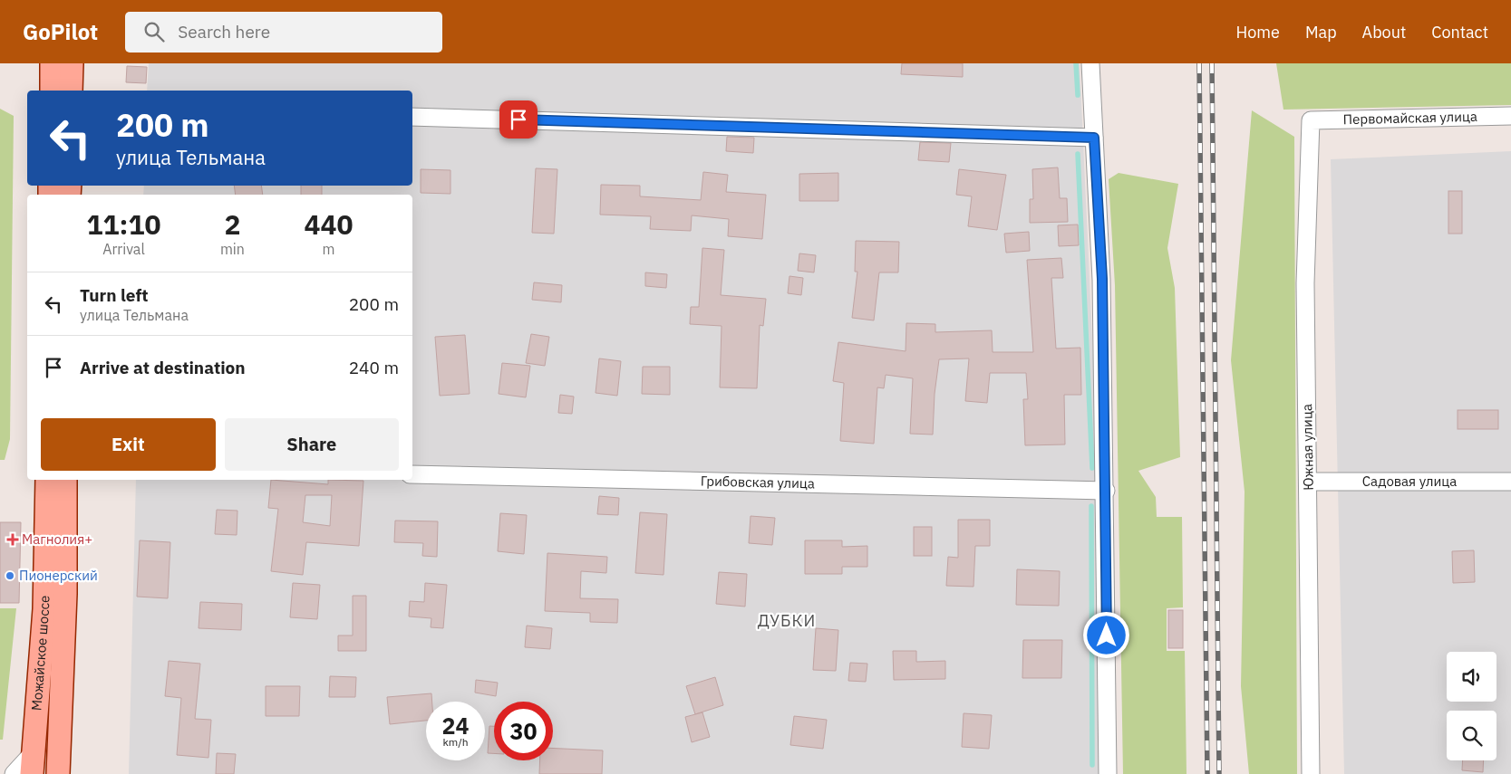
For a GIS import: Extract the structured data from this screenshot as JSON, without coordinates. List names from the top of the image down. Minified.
{"streets":{"main road":["Можайское шоссе"],"street":["Первомайская улица","Южная улица","Садовая улица","Грибовская улица"]},"crossings":[["Первомайская улица","Южная улица"],["Южная улица","Садовая улица"]],"districts":["ДУБКИ"],"places":{"health":["Магнолия+"],"other":["Пионерский"]},"page":{"header":"GoPilot","search":"Search here","nav":["Home","Map","About","Contact"],"turn":["200 m","улица Тельмана"],"eta":["11:10","Arrival","2","min","440","m"],"list":[{"name":"Turn left","note":"улица Тельмана","value":"200 m"},{"name":"Arrive at destination","value":"240 m"}],"buttons":["Exit","Share"],"speed":"24 km/h","limit":"30"}}
